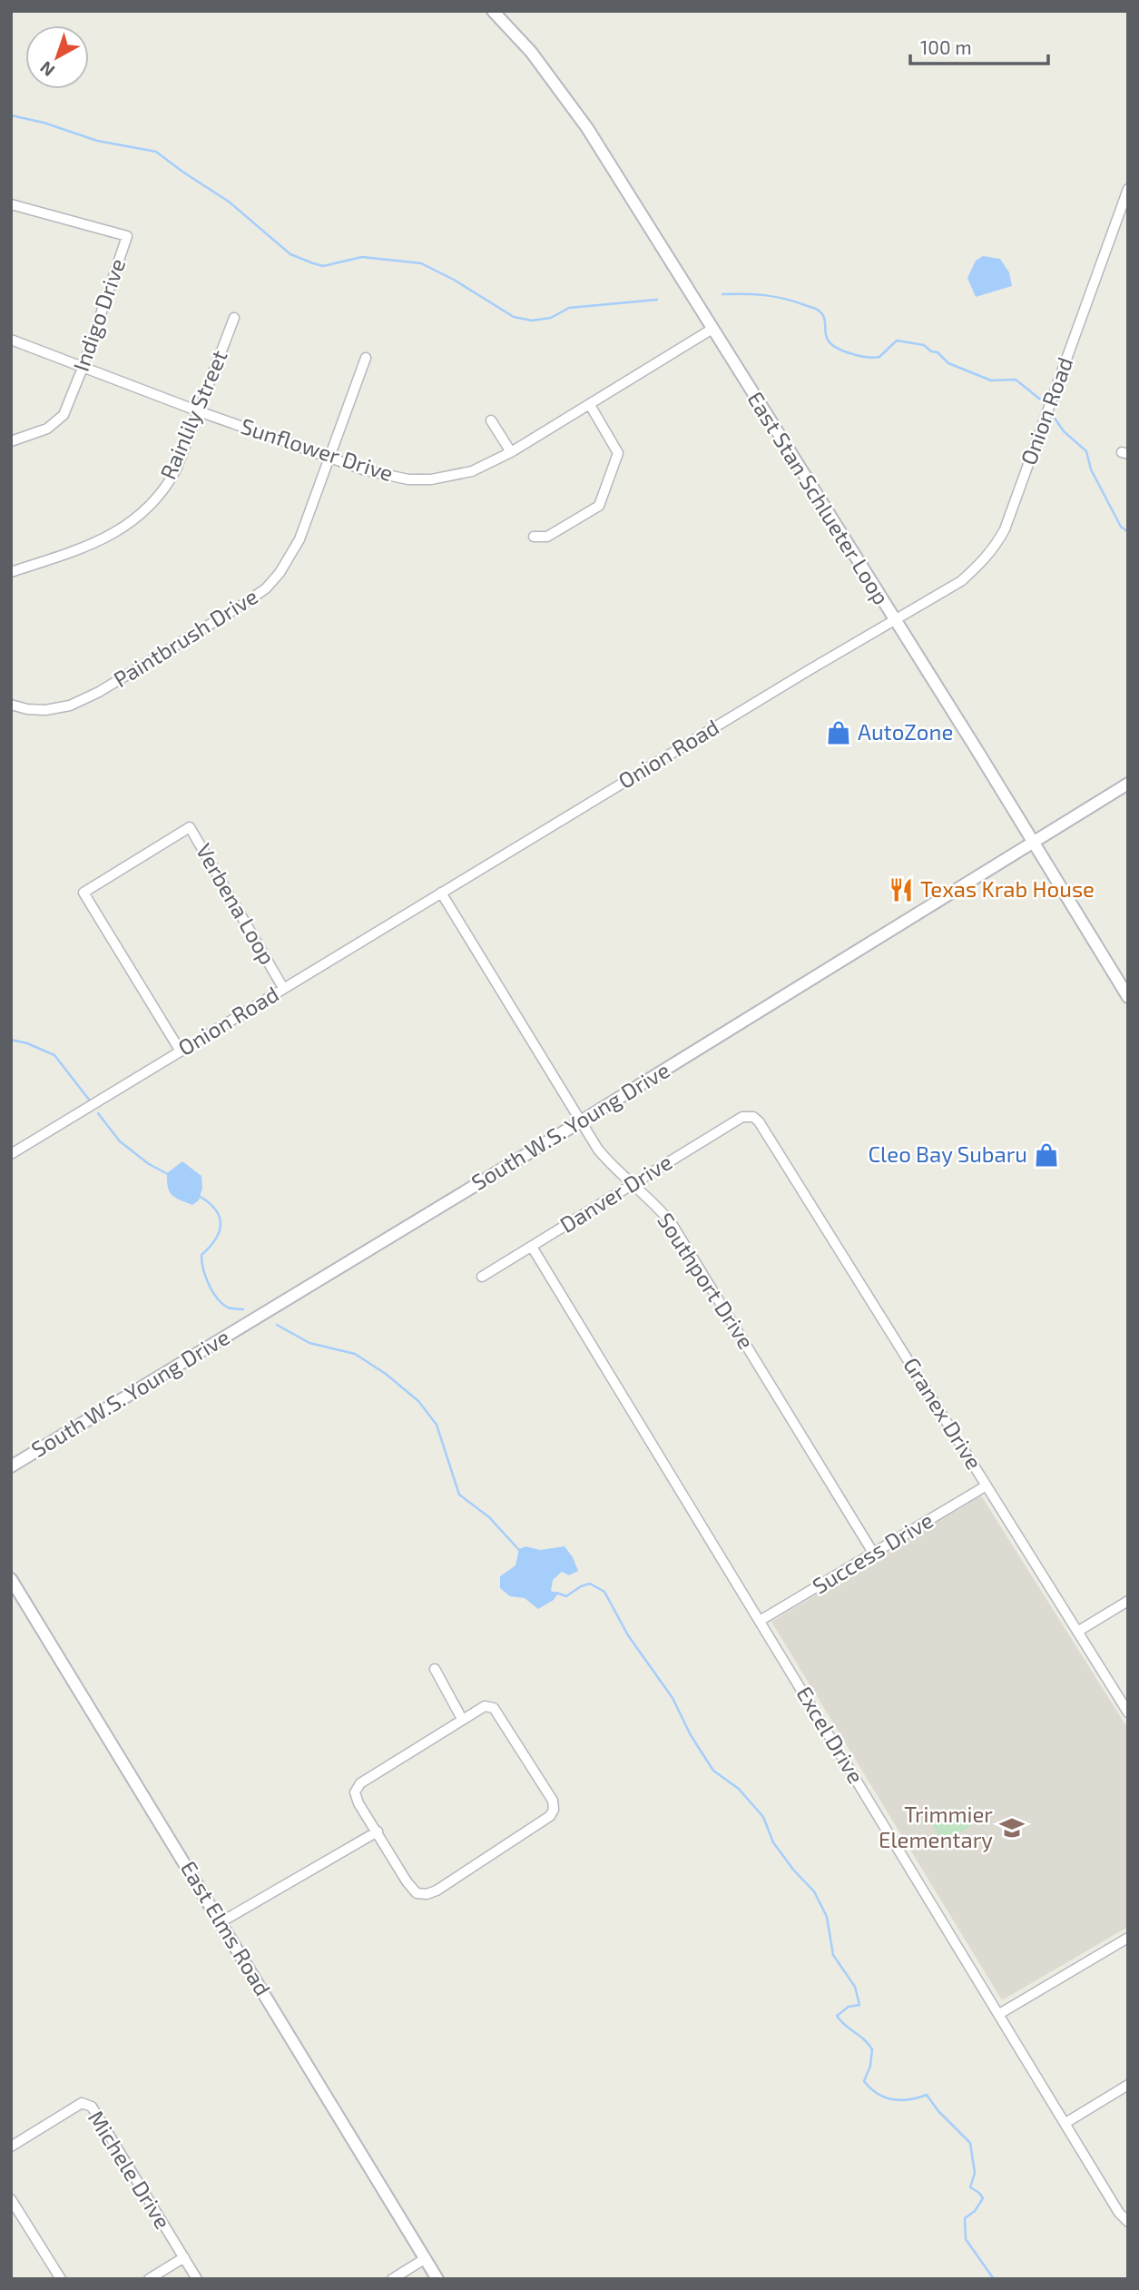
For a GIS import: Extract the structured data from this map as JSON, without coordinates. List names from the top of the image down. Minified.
{"streets":{"main road":["East Stan Schlueter Loop","South W.S. Young Drive","East Elms Road"],"street":["Indigo Drive","Onion Road","Rainlily Street","Sunflower Drive","Paintbrush Drive","Verbena Loop","Danver Drive","Southport Drive","Granex Drive","Success Drive","Excel Drive","Michele Drive"]},"crossings":[["Indigo Drive","Sunflower Drive"],["Onion Road","East Stan Schlueter Loop"],["Onion Road","Verbena Loop"],["Onion Road","Southport Drive"],["Rainlily Street","Sunflower Drive"],["Sunflower Drive","East Stan Schlueter Loop"],["Sunflower Drive","Paintbrush Drive"],["East Stan Schlueter Loop","South W.S. Young Drive"],["South W.S. Young Drive","Southport Drive"],["Danver Drive","Southport Drive"],["Danver Drive","Granex Drive"],["Danver Drive","Excel Drive"],["Southport Drive","Success Drive"],["Granex Drive","Success Drive"],["Success Drive","Excel Drive"]],"places":{"shop":["AutoZone","Cleo Bay Subaru"],"restaurant":["Texas Krab House"],"school or university":["Trimmier Elementary"]},"scale_bar":"100 m","north":"bottom left"}
